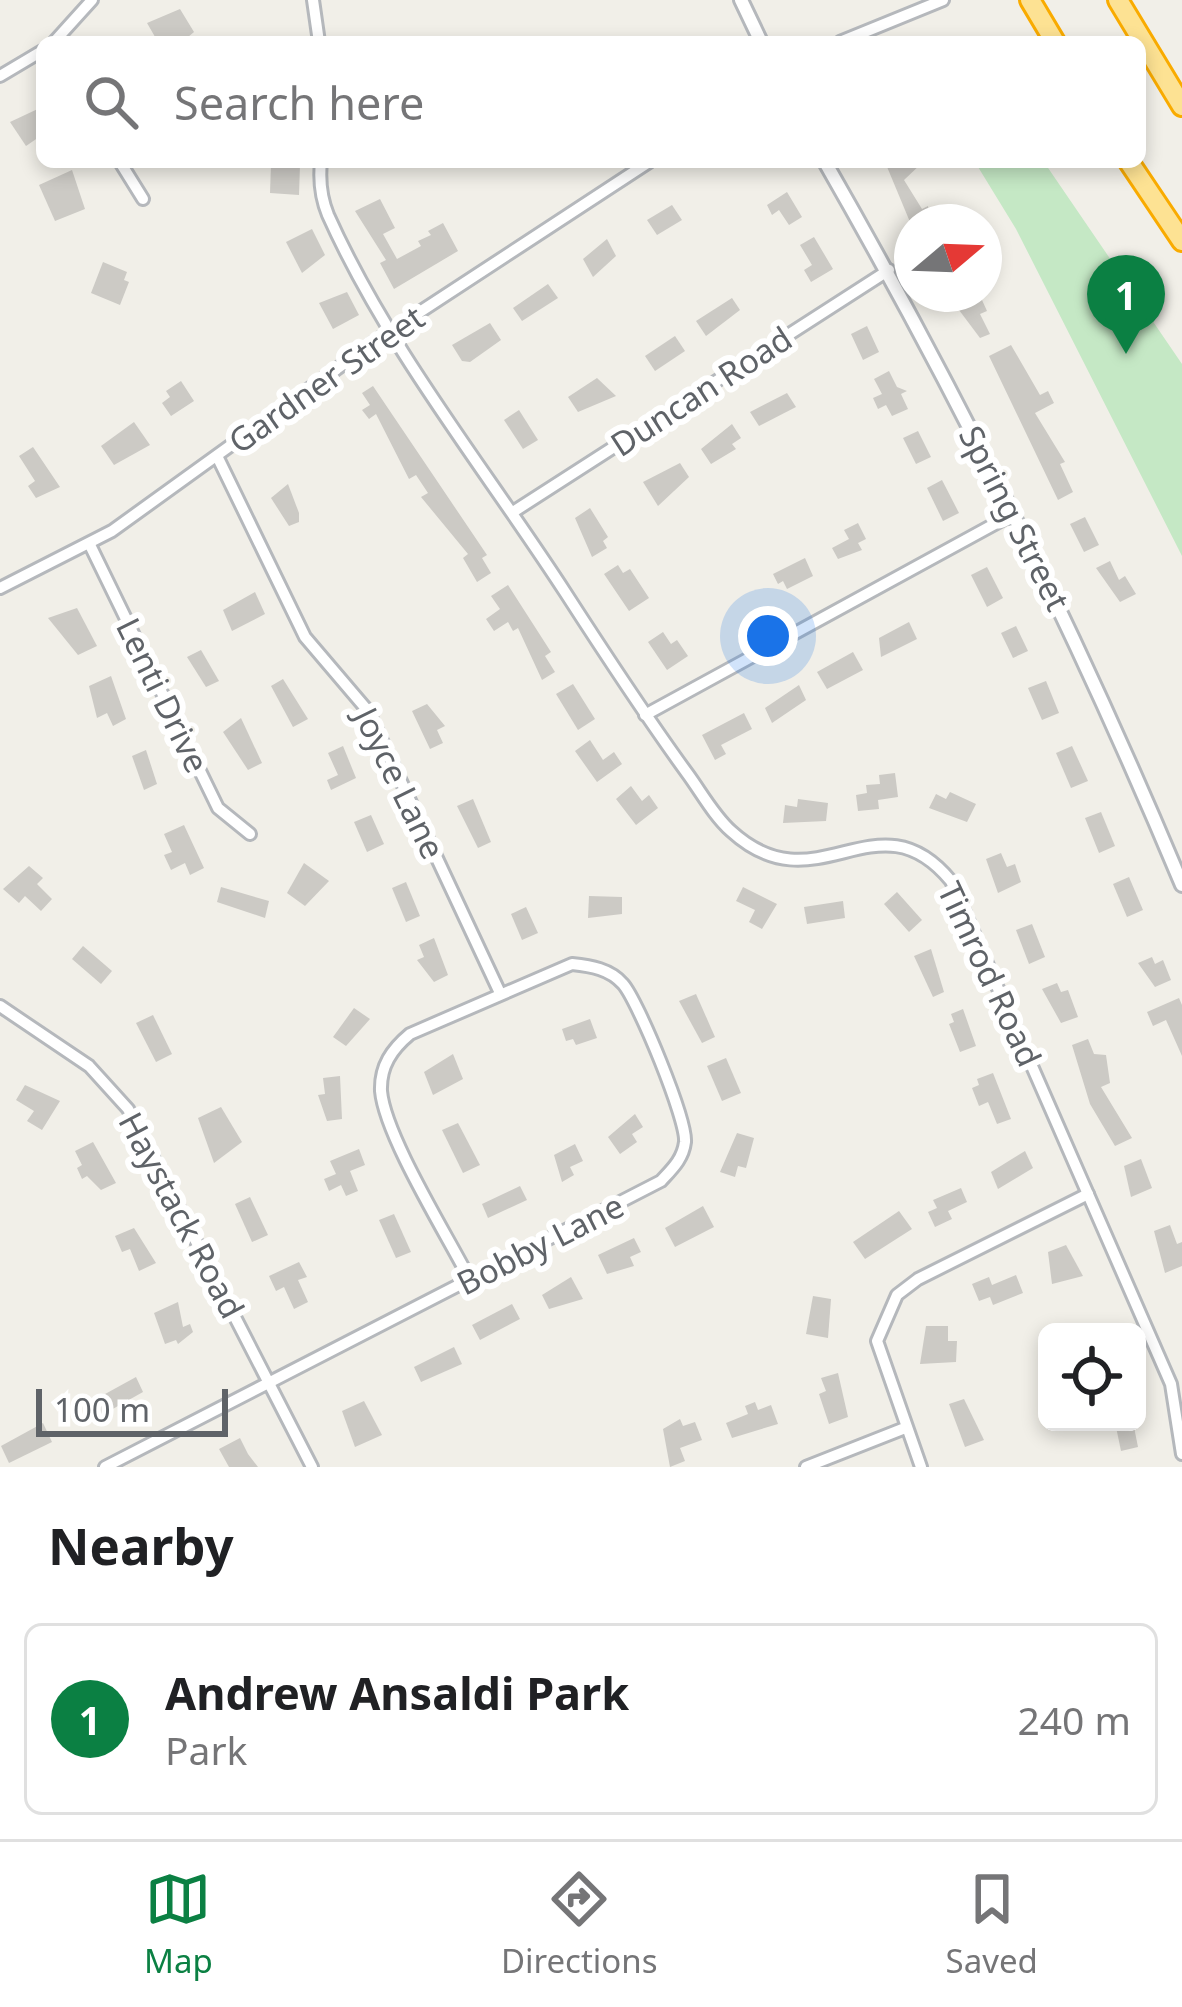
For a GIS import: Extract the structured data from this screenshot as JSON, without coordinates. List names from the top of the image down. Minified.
{"streets":{"street":["Gardner Street","Duncan Road","Spring Street","Lenti Drive","Joyce Lane","Timrod Road","Haystack Road","Bobby Lane"]},"crossings":[["Gardner Street","Lenti Drive"],["Gardner Street","Joyce Lane"],["Gardner Street","Timrod Road"],["Duncan Road","Spring Street"],["Duncan Road","Timrod Road"],["Joyce Lane","Bobby Lane"],["Haystack Road","Bobby Lane"]],"scale_bar":"100 m","north":"right","page":{"search":"Search here","pins":"1","scale":"100 m","heading":"Nearby","list":[{"mark":"1","name":"Andrew Ansaldi Park","note":"Park","value":"240 m"}],"nav":["Map","Directions","Saved"]}}
